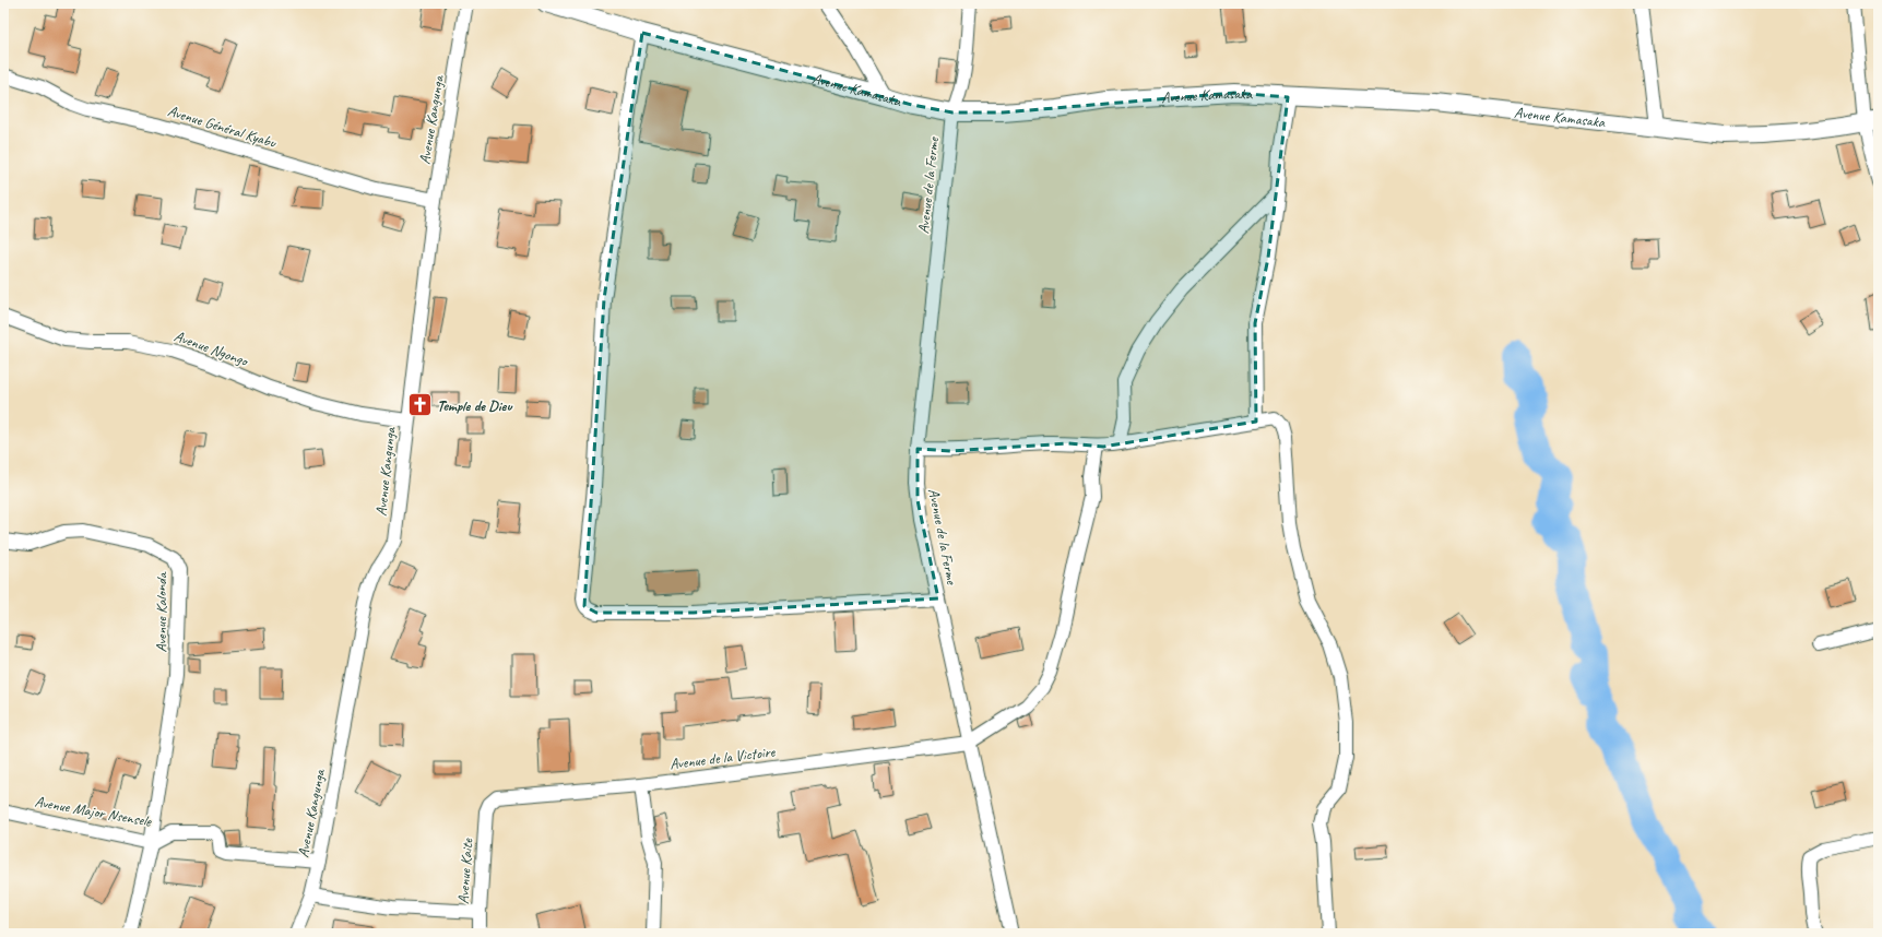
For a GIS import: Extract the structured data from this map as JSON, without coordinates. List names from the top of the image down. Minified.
{"streets":{"street":["Avenue Kamasaka","Avenue Kangunga","Avenue Général Kyabu","Avenue de la Ferme","Avenue Ngongo","Avenue Kalonda","Avenue de la Victoire","Avenue Major Nsensele","Avenue Kaite"]},"crossings":[["Avenue Kamasaka","Avenue de la Ferme"],["Avenue Kangunga","Avenue Général Kyabu"],["Avenue Kangunga","Avenue Ngongo"],["Avenue Kangunga","Avenue Major Nsensele"],["Avenue de la Ferme","Avenue de la Victoire"],["Avenue Kalonda","Avenue Major Nsensele"],["Avenue de la Victoire","Avenue Kaite"]],"places":{"church":["Temple de Dieu"]}}
